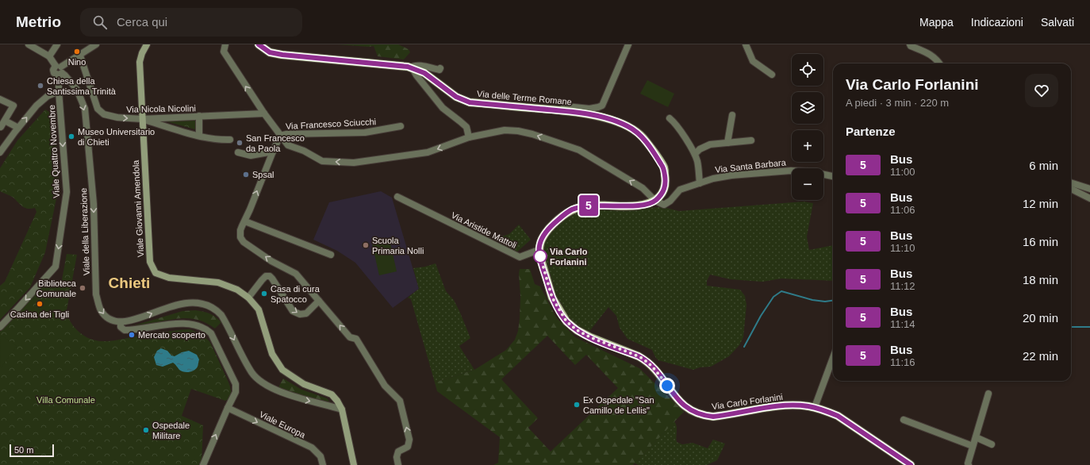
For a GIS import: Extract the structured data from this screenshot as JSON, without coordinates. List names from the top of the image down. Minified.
{"streets":{"main road":["Via delle Terme Romane","Viale Giovanni Amendola","Via Carlo Forlanini"],"street":["Via Nicola Nicolini","Via Francesco Sciucchi","Viale Quattro Novembre","Via Santa Barbara","Via Aristide Mattoli","Viale della Liberazione","Viale Europa"]},"crossings":[["Via delle Terme Romane","Via Santa Barbara"],["Via Nicola Nicolini","Viale Giovanni Amendola"],["Viale Quattro Novembre","Viale della Liberazione"],["Via Aristide Mattoli","Via Carlo Forlanini"],["Viale della Liberazione","Viale Europa"]],"one_way":["Via Nicola Nicolini","Viale Quattro Novembre","Viale della Liberazione","Viale Europa"],"districts":["Chieti"],"parks":["Villa Comunale"],"places":["Nino","Chiesa della Santissima Trinità","Museo Universitario di Chieti","San Francesco da Paola","Spsal","Scuola Primaria Nolli","Via Carlo Forlanini","Biblioteca Comunale","Casa di cura Spatocco","Casina dei Tigli","Mercato scoperto","Ex Ospedale \"San Camillo de Lellis\"","Ospedale Militare"],"lines":["bus line 5"],"scale_bar":"50 m","page":{"header":"Metrio","search":"Cerca qui","nav":["Mappa","Indicazioni","Salvati"],"on_map":"5","map_buttons":["+","−"],"heading":[["Via Carlo Forlanini","A piedi · 3 min · 220 m"],"Partenze"],"list":[{"mark":"5","name":"Bus","note":"11:00","value":"6 min"},{"mark":"5","name":"Bus","note":"11:06","value":"12 min"},{"mark":"5","name":"Bus","note":"11:10","value":"16 min"},{"mark":"5","name":"Bus","note":"11:12","value":"18 min"},{"mark":"5","name":"Bus","note":"11:14","value":"20 min"},{"mark":"5","name":"Bus","note":"11:16","value":"22 min"}],"scale":"50 m"}}
